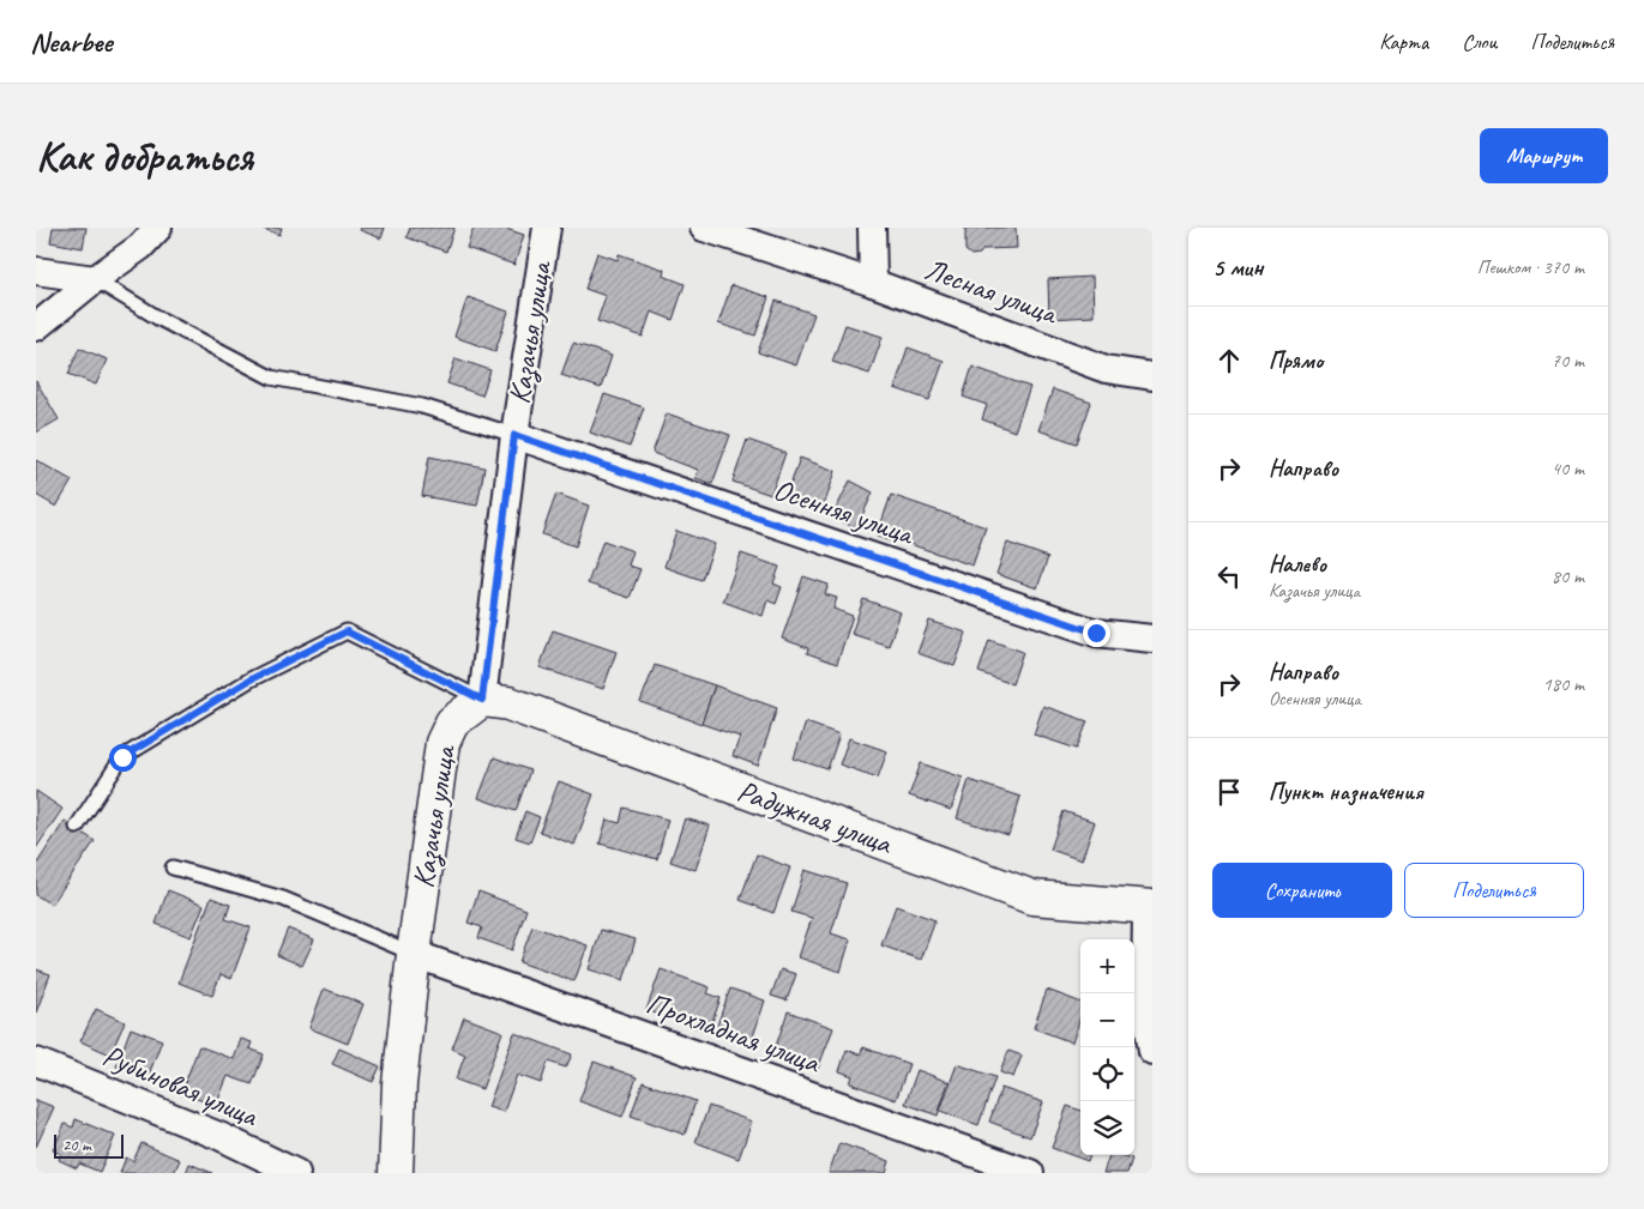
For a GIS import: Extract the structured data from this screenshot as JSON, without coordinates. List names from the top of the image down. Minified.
{"streets":{"main road":["Казачья улица","Радужная улица"],"street":["Лесная улица","Осенняя улица","Прохладная улица","Рубиновая улица"]},"crossings":[["Казачья улица","Осенняя улица"],["Казачья улица","Радужная улица"],["Казачья улица","Прохладная улица"]],"scale_bar":"20 m","page":{"header":"Nearbee","nav":["Карта","Слои","Поделиться"],"buttons":["Маршрут",["Сохранить","Поделиться"]],"title":"Как добраться","heading":["5 мин","Пешком · 370 m"],"list":[["Прямо","70 m"],["Направо","40 m"],["Налево","Казачья улица","80 m"],["Направо","Осенняя улица","180 m"],"Пункт назначения"],"map_buttons":["+","−"],"scale":"20 m"}}
